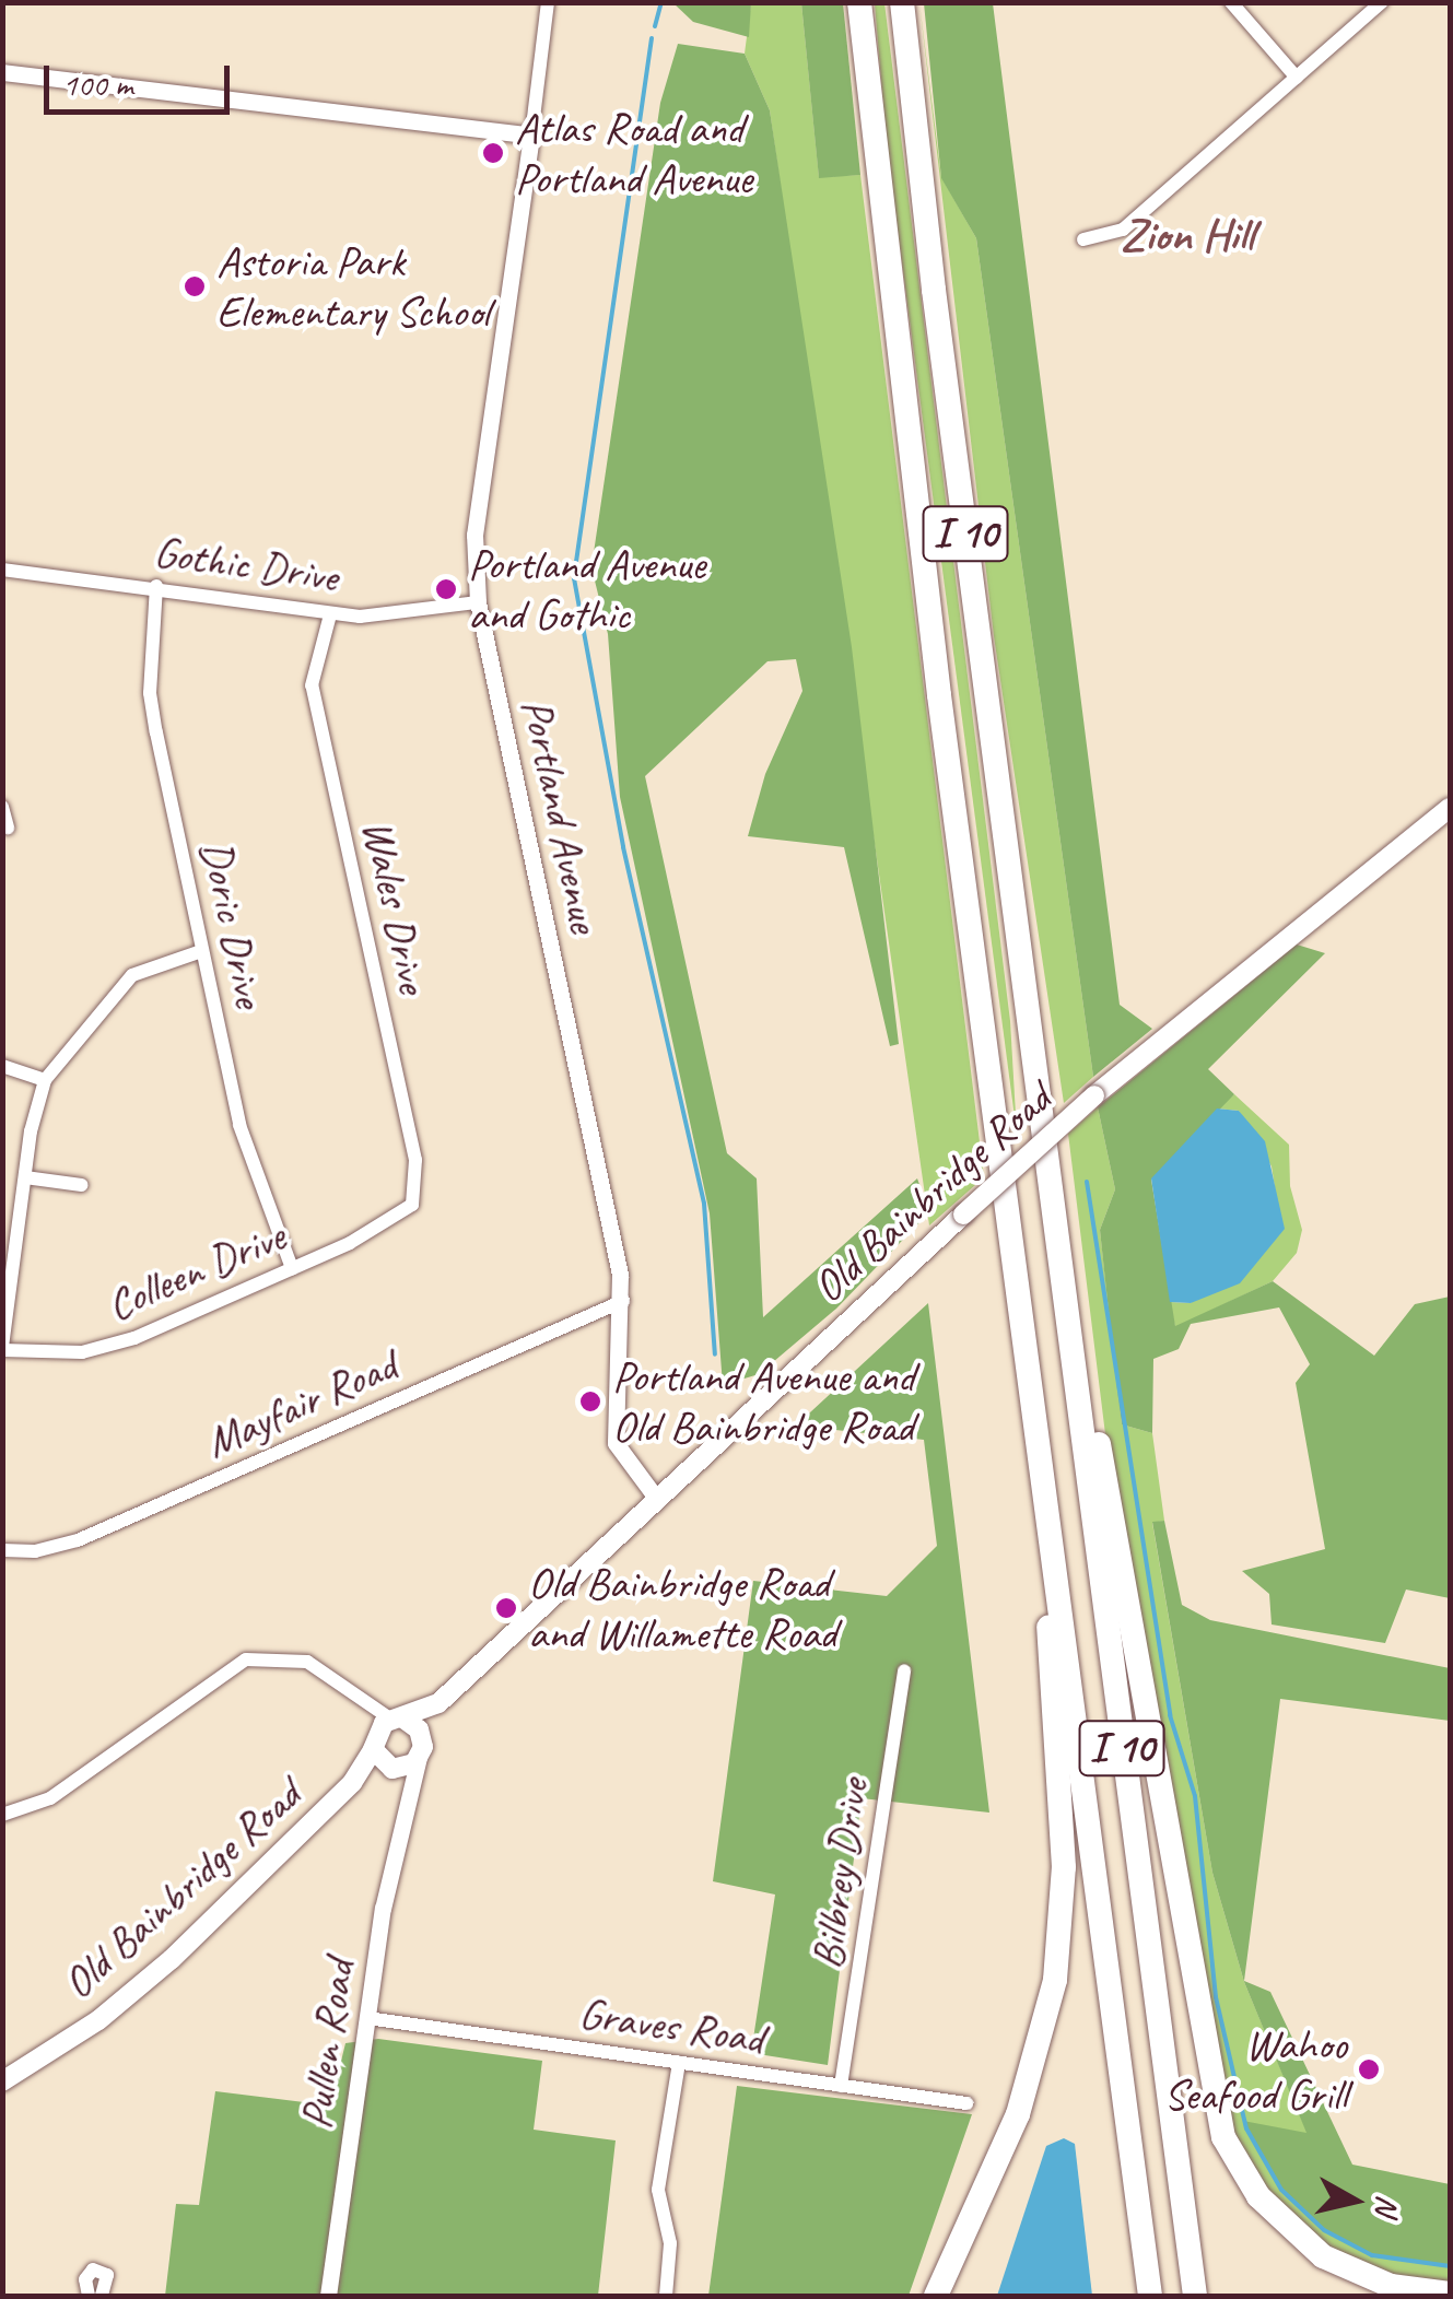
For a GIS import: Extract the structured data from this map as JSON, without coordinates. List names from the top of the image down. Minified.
{"streets":{"highway":["I 10"],"main road":["Old Bainbridge Road"],"street":["Gothic Drive","Portland Avenue","Wales Drive","Doric Drive","Colleen Drive","Mayfair Road","Bilbrey Drive","Graves Road","Pullen Road"]},"crossings":[["Gothic Drive","Portland Avenue"],["Gothic Drive","Wales Drive"],["Gothic Drive","Doric Drive"],["Portland Avenue","Old Bainbridge Road"],["Portland Avenue","Mayfair Road"],["Wales Drive","Colleen Drive"],["Doric Drive","Colleen Drive"],["Old Bainbridge Road","Pullen Road"],["Bilbrey Drive","Graves Road"],["Graves Road","Pullen Road"]],"districts":["Zion Hill"],"places":["Atlas Road and Portland Avenue","Astoria Park Elementary School","Portland Avenue and Gothic","Portland Avenue and Old Bainbridge Road","Old Bainbridge Road and Willamette Road","Wahoo Seafood Grill"],"scale_bar":"100 m","north":"right"}
